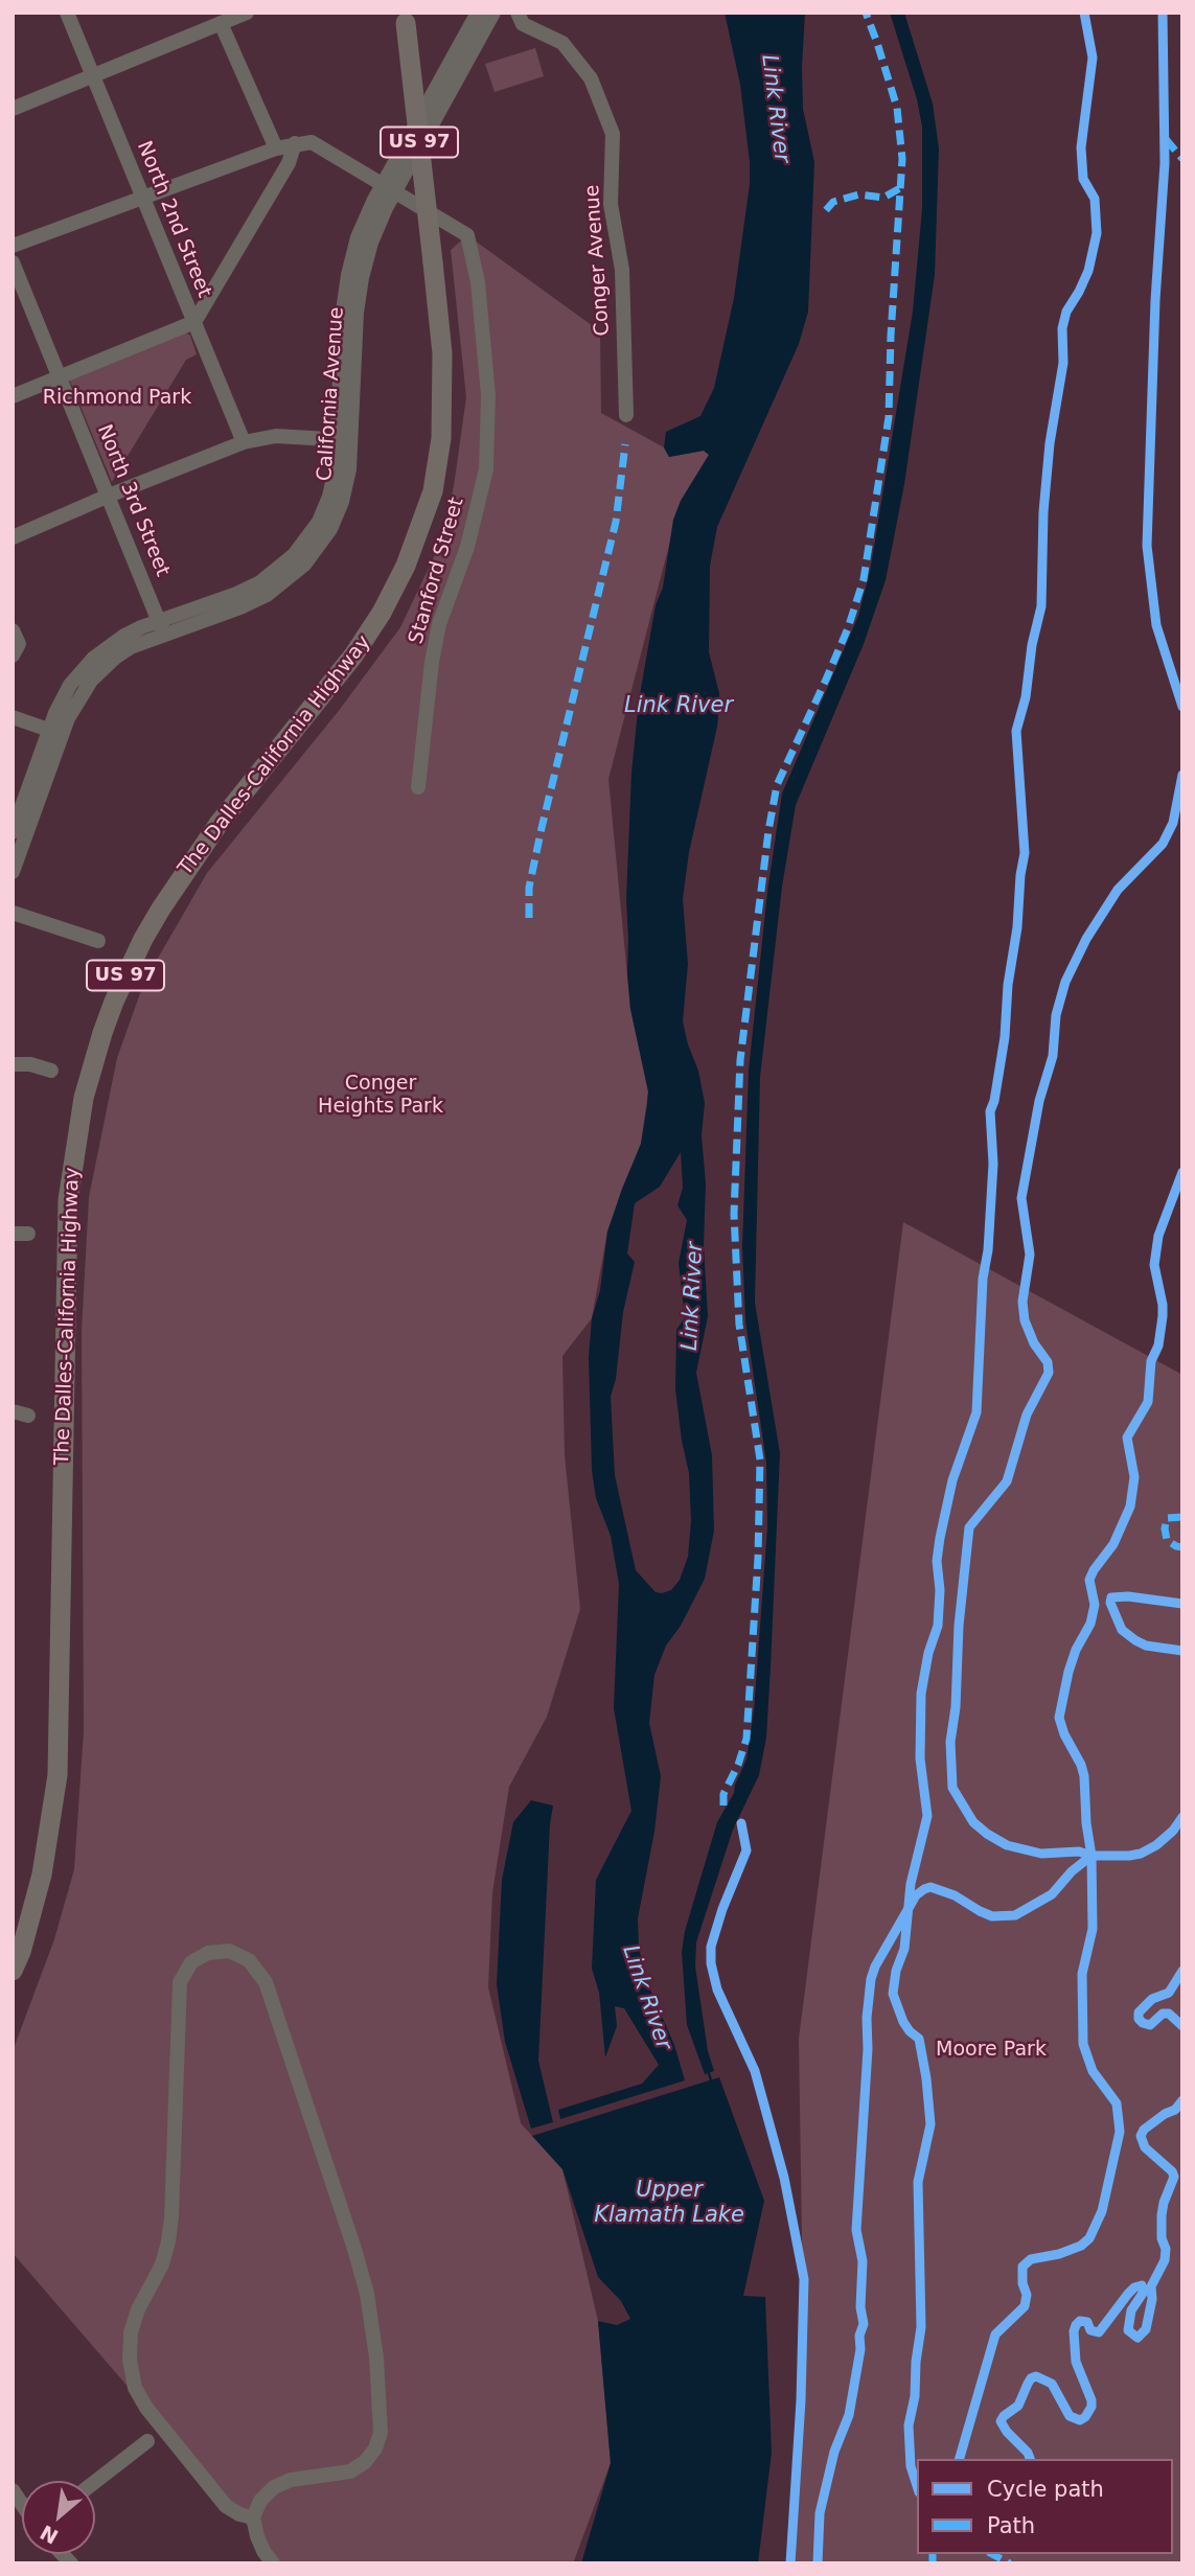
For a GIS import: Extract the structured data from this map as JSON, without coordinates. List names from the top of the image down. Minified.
{"streets":{"highway":["US 97","The Dalles-California Highway"],"street":["North 2nd Street","Conger Avenue","California Avenue","North 3rd Street","Stanford Street"]},"crossings":[["California Avenue","North 3rd Street"],["California Avenue","Stanford Street"]],"water":["Link River","Upper Klamath Lake"],"parks":["Richmond Park","Conger Heights Park","Moore Park"],"legend":["Cycle path","Path"],"north":"bottom left"}
